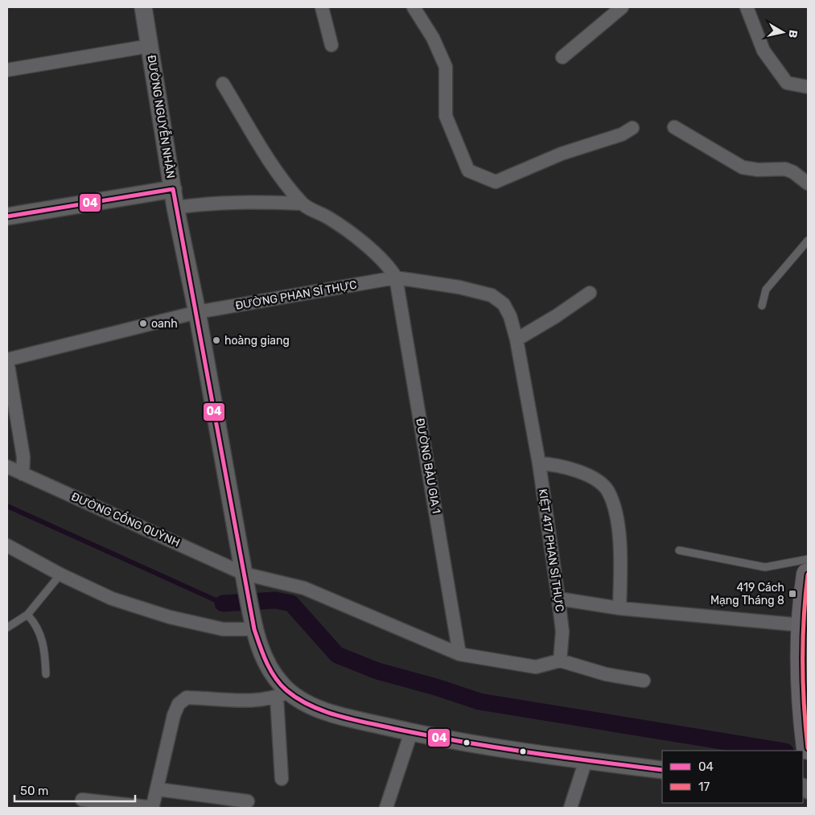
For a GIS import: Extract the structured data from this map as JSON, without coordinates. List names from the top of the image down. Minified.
{"streets":{"street":["ĐƯỜNG NGUYỄN NHÀN","ĐƯỜNG PHAN SĨ THỰC","ĐƯỜNG BÀU GIA 1","ĐƯỜNG CỐNG QUỲNH","KIỆT 417 PHAN SĨ THỰC"]},"crossings":[["ĐƯỜNG NGUYỄN NHÀN","ĐƯỜNG PHAN SĨ THỰC"],["ĐƯỜNG NGUYỄN NHÀN","ĐƯỜNG CỐNG QUỲNH"],["ĐƯỜNG PHAN SĨ THỰC","ĐƯỜNG BÀU GIA 1"],["ĐƯỜNG PHAN SĨ THỰC","KIỆT 417 PHAN SĨ THỰC"],["ĐƯỜNG BÀU GIA 1","ĐƯỜNG CỐNG QUỲNH"],["ĐƯỜNG BÀU GIA 1","KIỆT 417 PHAN SĨ THỰC"]],"places":{"other":["oanh","hoàng giang"],"transit":["419 Cách Mạng Tháng 8"]},"lines":["transit line 04","transit line 17"],"legend":["04","17"],"scale_bar":"50 m","north":"right"}
